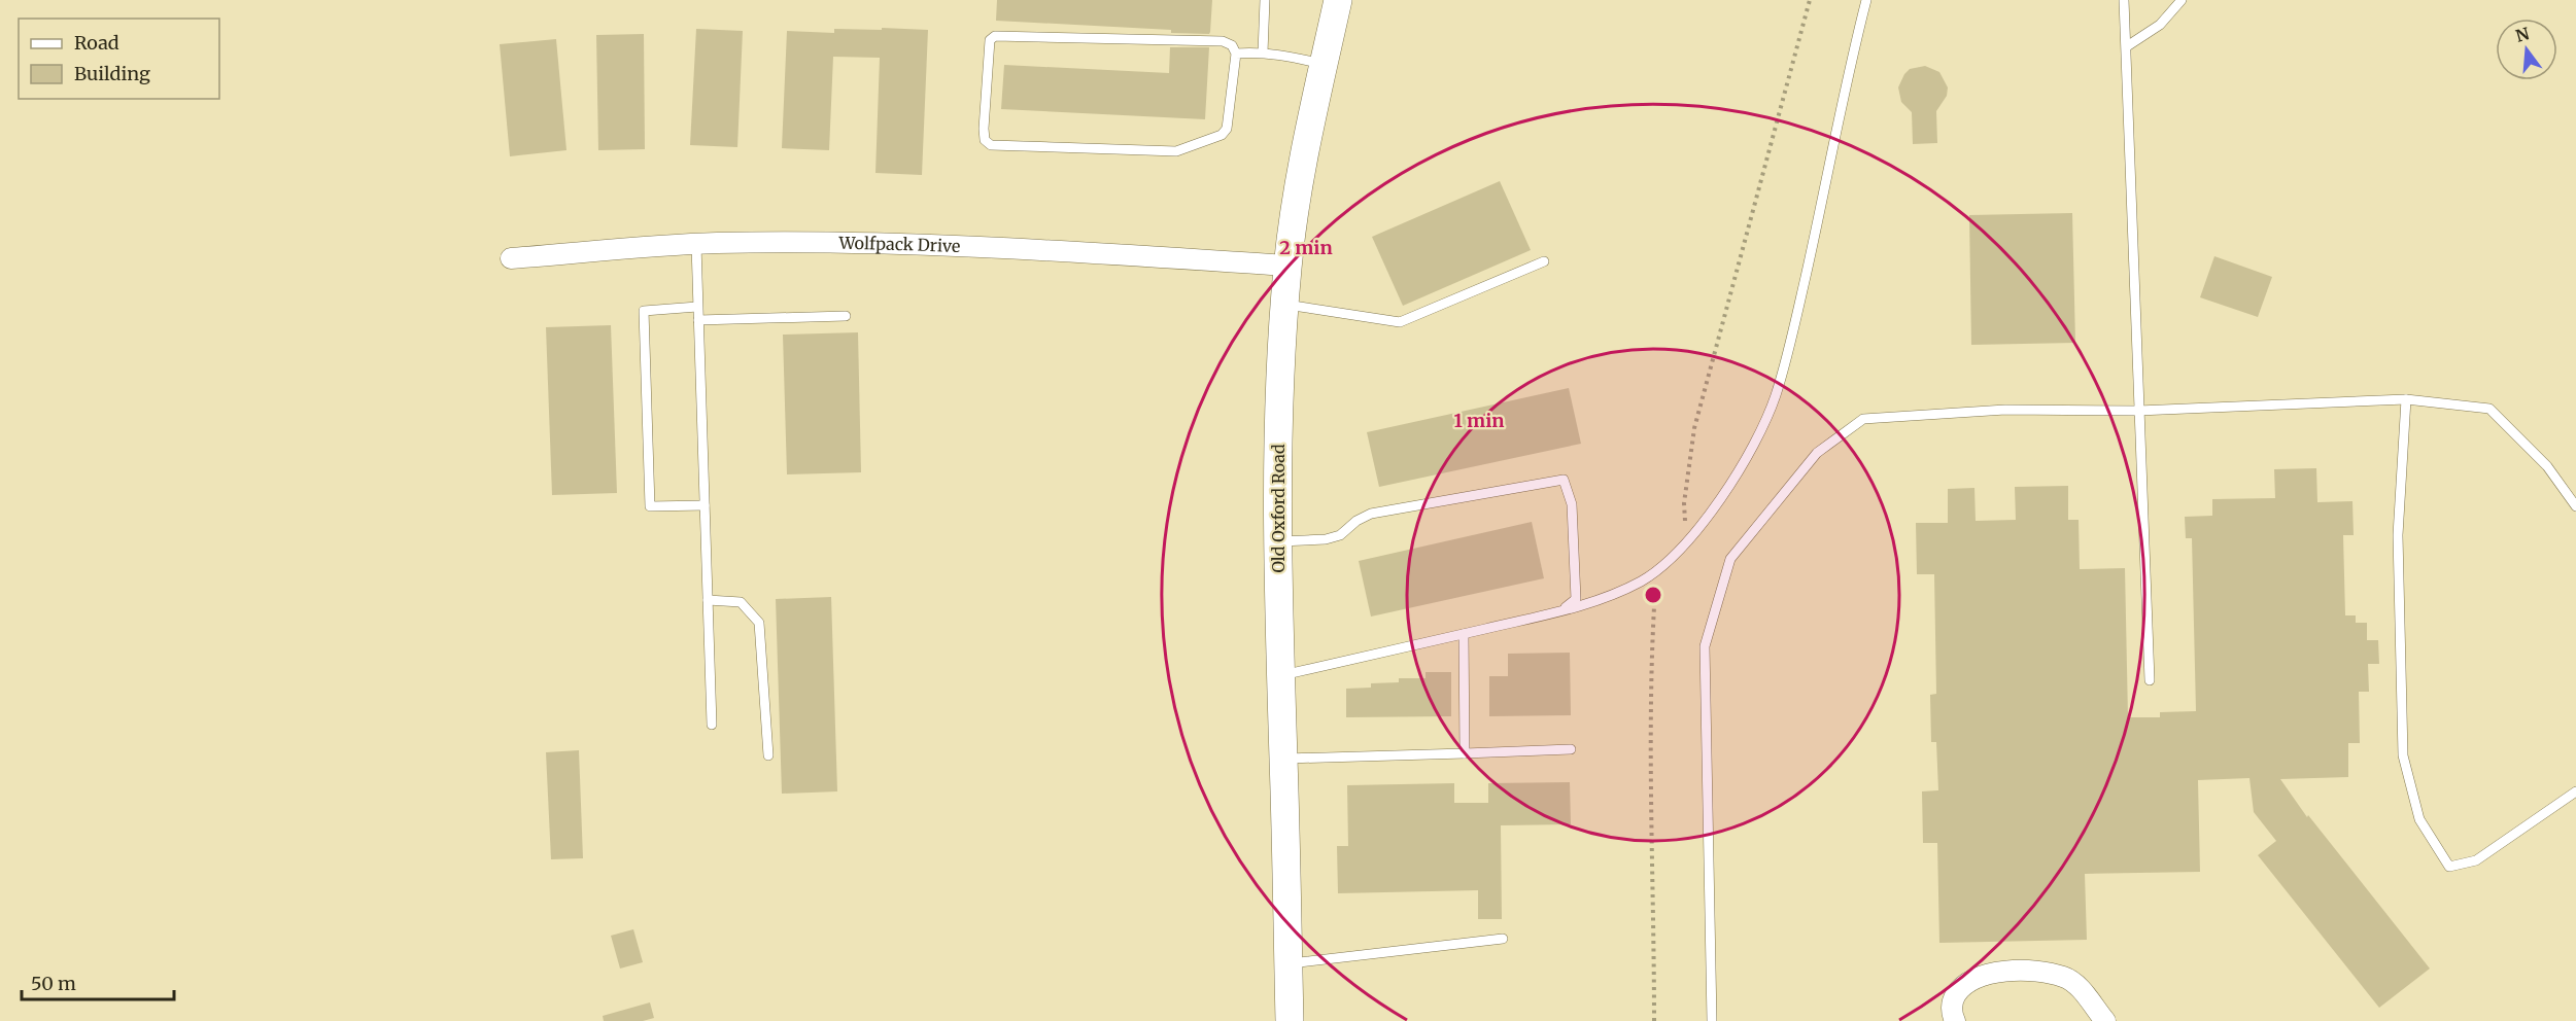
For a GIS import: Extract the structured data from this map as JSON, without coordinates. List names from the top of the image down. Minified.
{"streets":{"street":["Wolfpack Drive","Old Oxford Road"]},"crossings":[["Wolfpack Drive","Old Oxford Road"]],"legend":["Road","Building"],"scale_bar":"50 m","north":"top","rings":["2 min","1 min"]}
